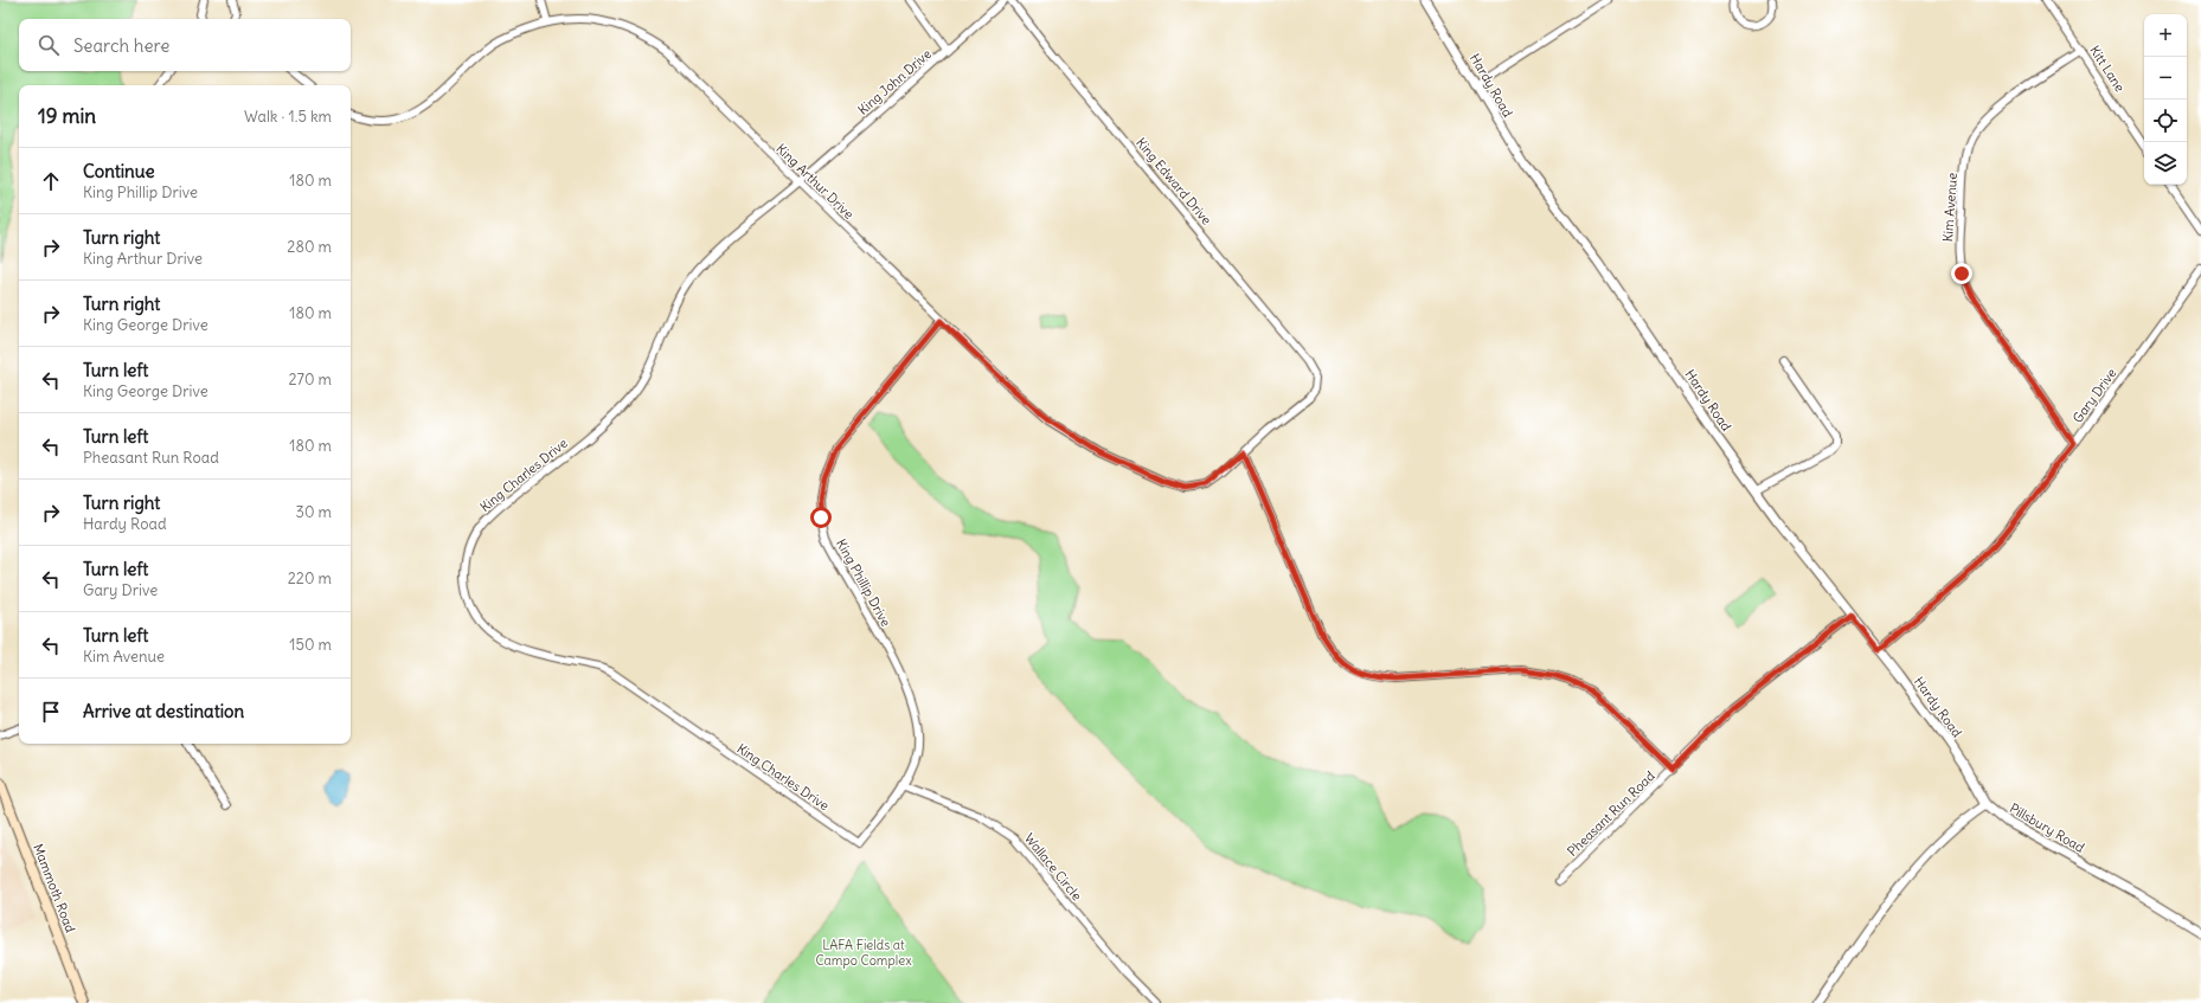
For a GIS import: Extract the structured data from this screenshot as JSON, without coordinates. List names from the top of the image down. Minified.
{"streets":{"main road":["Mammoth Road"],"street":["Kitt Lane","King John Drive","Hardy Road","King Arthur Drive","King Edward Drive","Kim Avenue","Gary Drive","King Charles Drive","King Phillip Drive","Pheasant Run Road","Pillsbury Road","Wallace Circle"]},"crossings":[["Kitt Lane","Kim Avenue"],["King John Drive","King Arthur Drive"],["King John Drive","King Charles Drive"],["Hardy Road","Gary Drive"],["Hardy Road","Pheasant Run Road"],["Hardy Road","Pillsbury Road"],["King Arthur Drive","King Edward Drive"],["King Arthur Drive","King Charles Drive"],["King Arthur Drive","King Phillip Drive"],["Kim Avenue","Gary Drive"],["King Charles Drive","King Phillip Drive"],["King Phillip Drive","Wallace Circle"]],"parks":["LAFA Fields at Campo Complex"],"page":{"map_buttons":["+","−"],"search":"Search here","heading":["19 min","Walk · 1.5 km"],"list":[["Continue","King Phillip Drive","180 m"],["Turn right","King Arthur Drive","280 m"],["Turn right","King George Drive","180 m"],["Turn left","King George Drive","270 m"],["Turn left","Pheasant Run Road","180 m"],["Turn right","Hardy Road","30 m"],["Turn left","Gary Drive","220 m"],["Turn left","Kim Avenue","150 m"],"Arrive at destination"]}}
